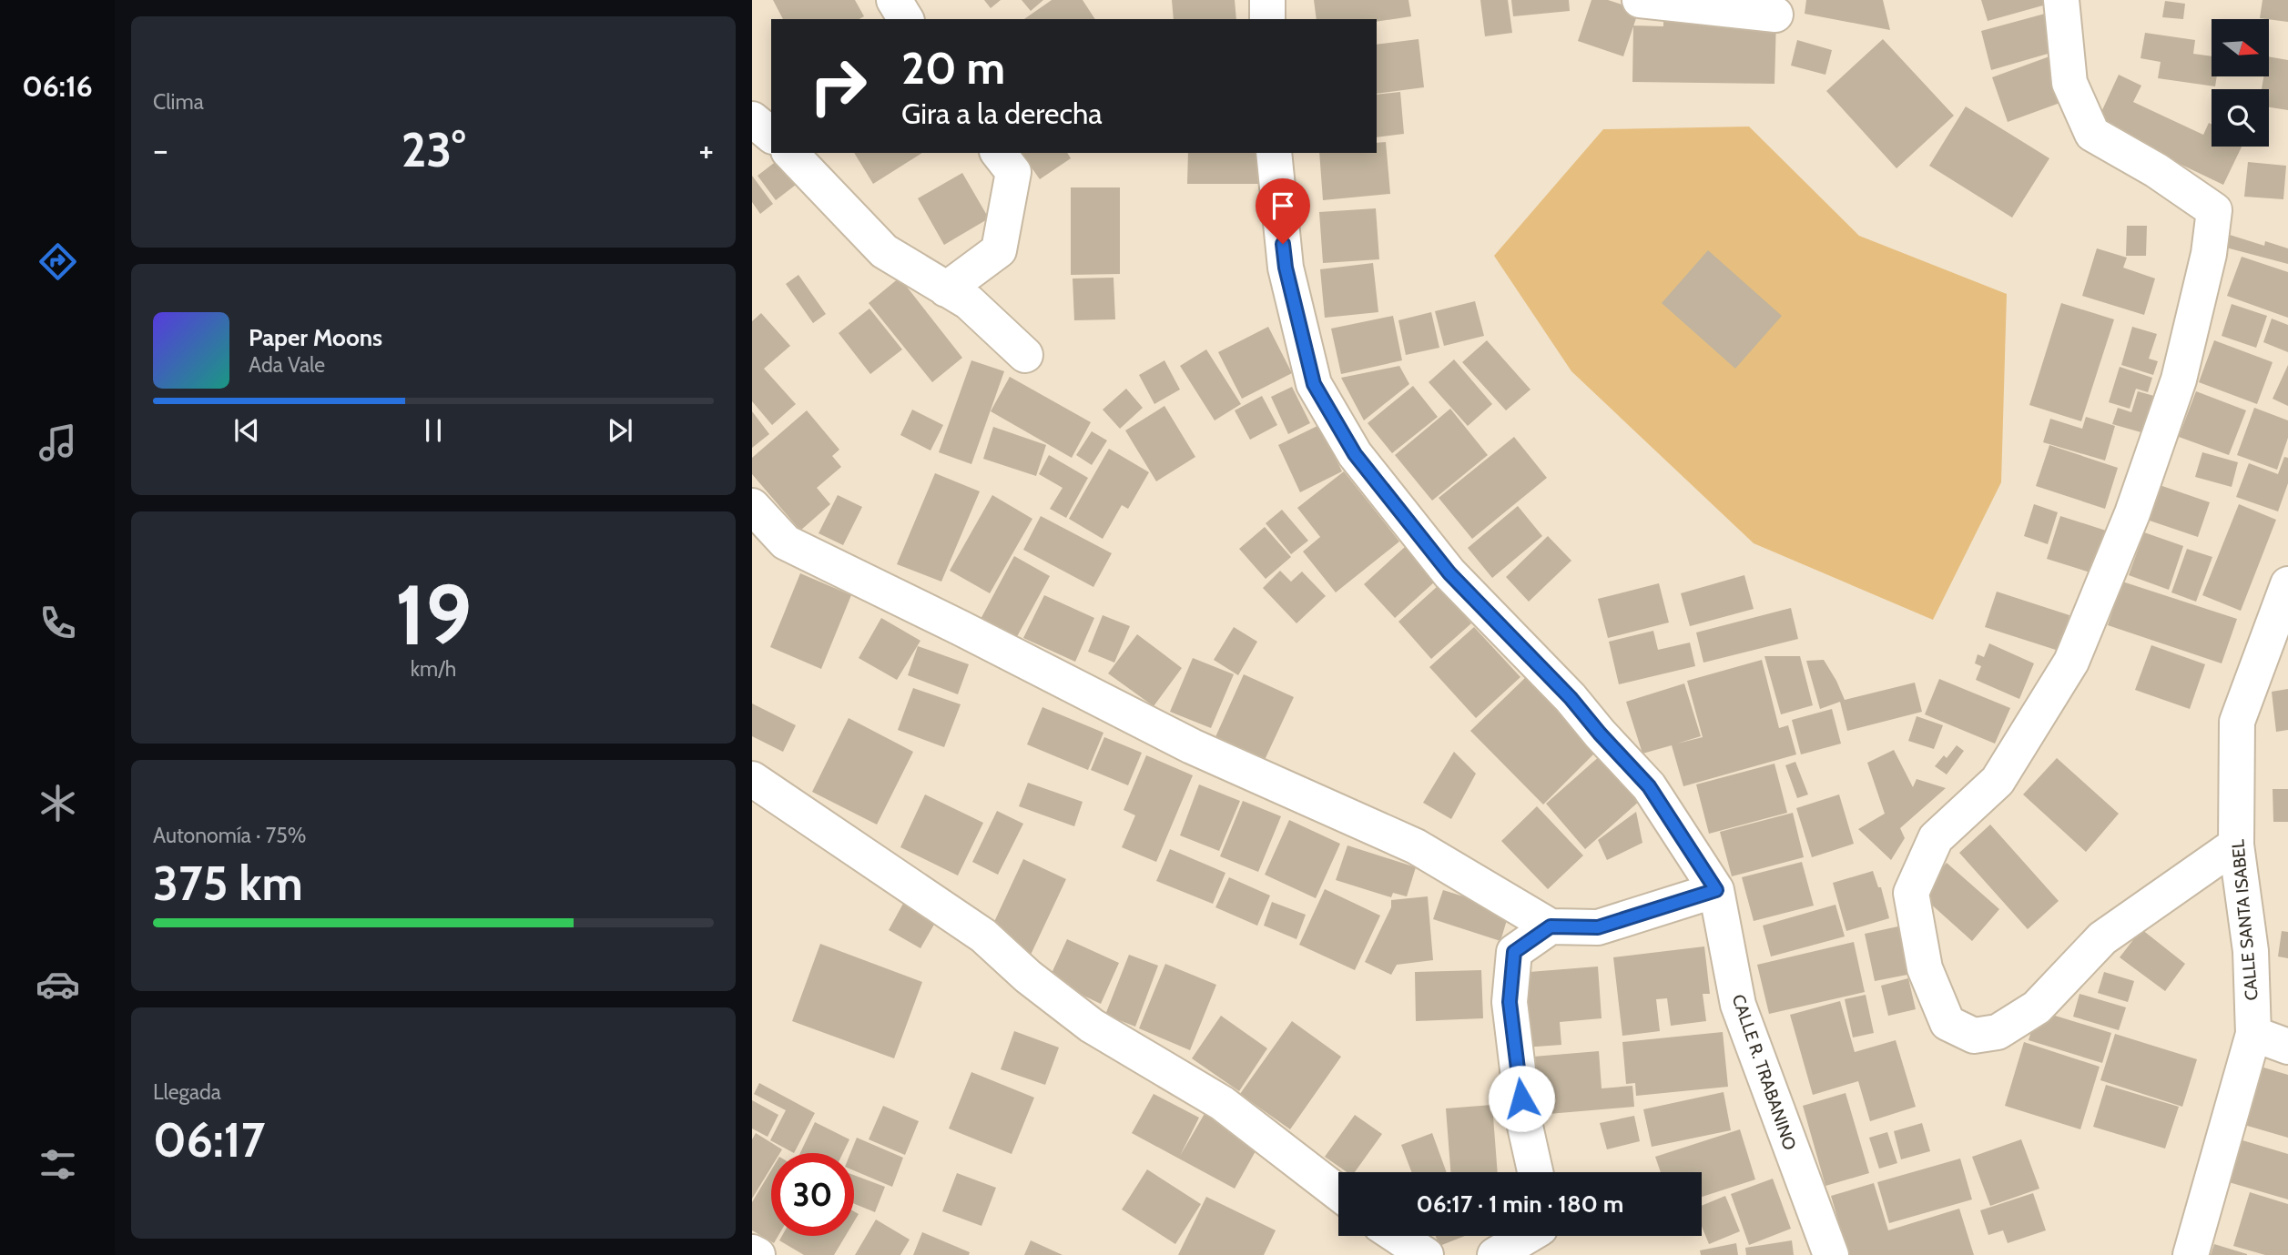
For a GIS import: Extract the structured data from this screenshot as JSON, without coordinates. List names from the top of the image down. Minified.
{"streets":{"street":["CALLE SANTA ISABEL","CALLE R. TRABANINO"]},"north":"right","page":{"tabs":"06:16","tile":["Clima",["19","km/h"],["Autonomía · 75%","375 km"],["Llegada","06:17"]],"turn":["20 m","Gira a la derecha"],"heat":["−","23°","+"],"song":["Paper Moons","Ada Vale"],"limit":"30","trip":"06:17 · 1 min · 180 m"}}
